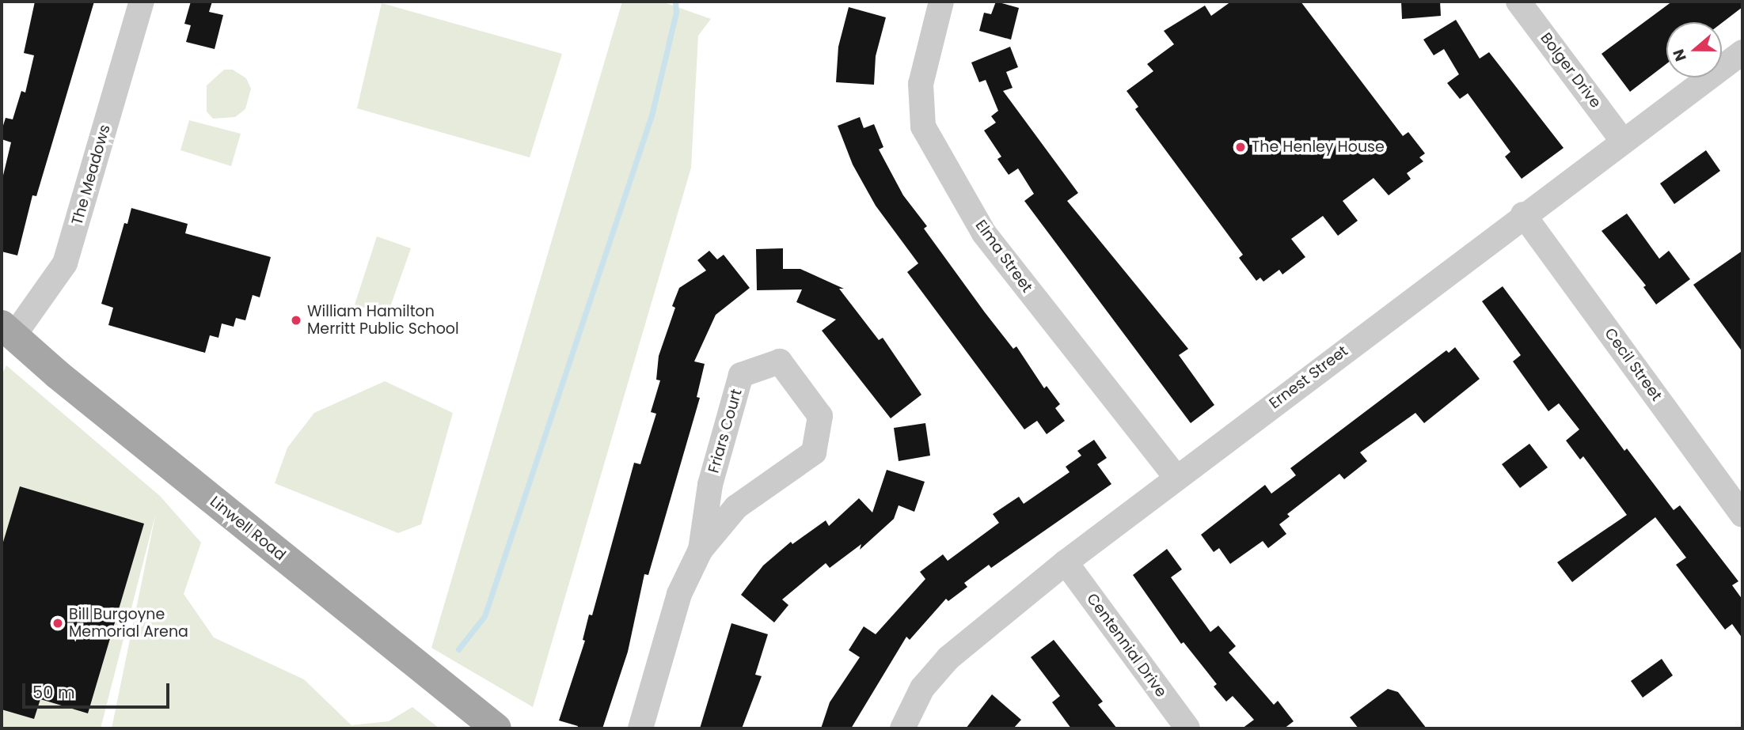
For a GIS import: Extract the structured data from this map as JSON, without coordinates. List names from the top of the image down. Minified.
{"streets":{"main road":["Linwell Road"],"street":["Bolger Drive","The Meadows","Elma Street","Cecil Street","Ernest Street","Friars Court","Centennial Drive"]},"crossings":[["Bolger Drive","Ernest Street"],["The Meadows","Linwell Road"],["Elma Street","Ernest Street"],["Cecil Street","Ernest Street"],["Ernest Street","Centennial Drive"]],"places":["The Henley House","William Hamilton Merritt Public School","Bill Burgoyne Memorial Arena"],"scale_bar":"50 m","north":"left"}
